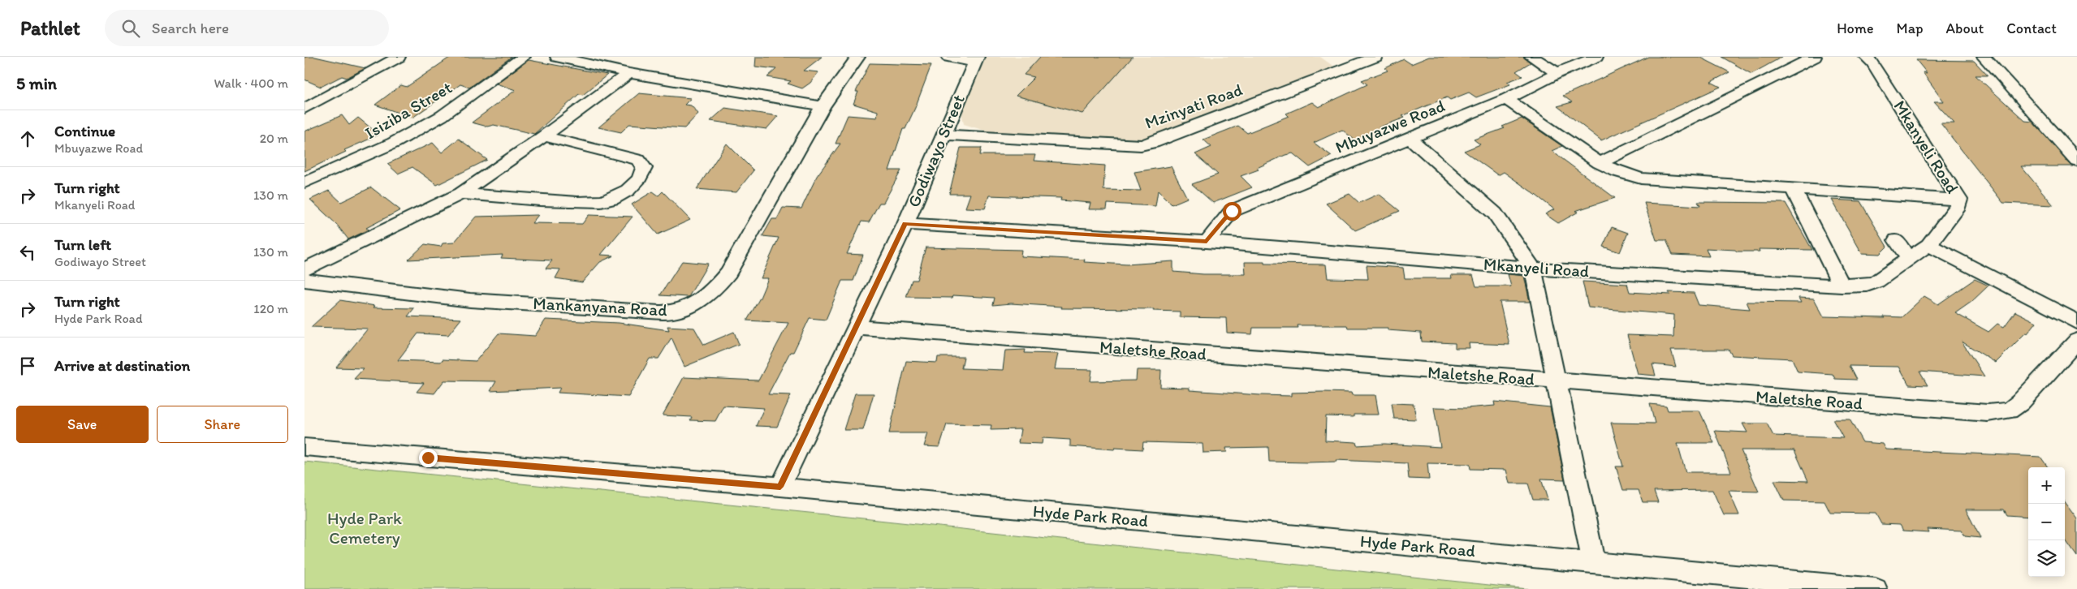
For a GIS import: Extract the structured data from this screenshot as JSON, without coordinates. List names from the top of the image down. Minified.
{"streets":{"street":["Mzinyati Road","Isiziba Street","Mbuyazwe Road","Mkanyeli Road","Godiwayo Street","Mankanyana Road","Maletshe Road","Hyde Park Road"]},"crossings":[["Mzinyati Road","Godiwayo Street"],["Mbuyazwe Road","Mkanyeli Road"],["Mkanyeli Road","Godiwayo Street"],["Godiwayo Street","Maletshe Road"],["Godiwayo Street","Hyde Park Road"]],"parks":["Hyde Park Cemetery"],"page":{"header":"Pathlet","search":"Search here","nav":["Home","Map","About","Contact"],"heading":["5 min","Walk · 400 m"],"list":[["Continue","Mbuyazwe Road","20 m"],["Turn right","Mkanyeli Road","130 m"],["Turn left","Godiwayo Street","130 m"],["Turn right","Hyde Park Road","120 m"],"Arrive at destination"],"buttons":["Save","Share"],"map_buttons":["+","−"]}}
